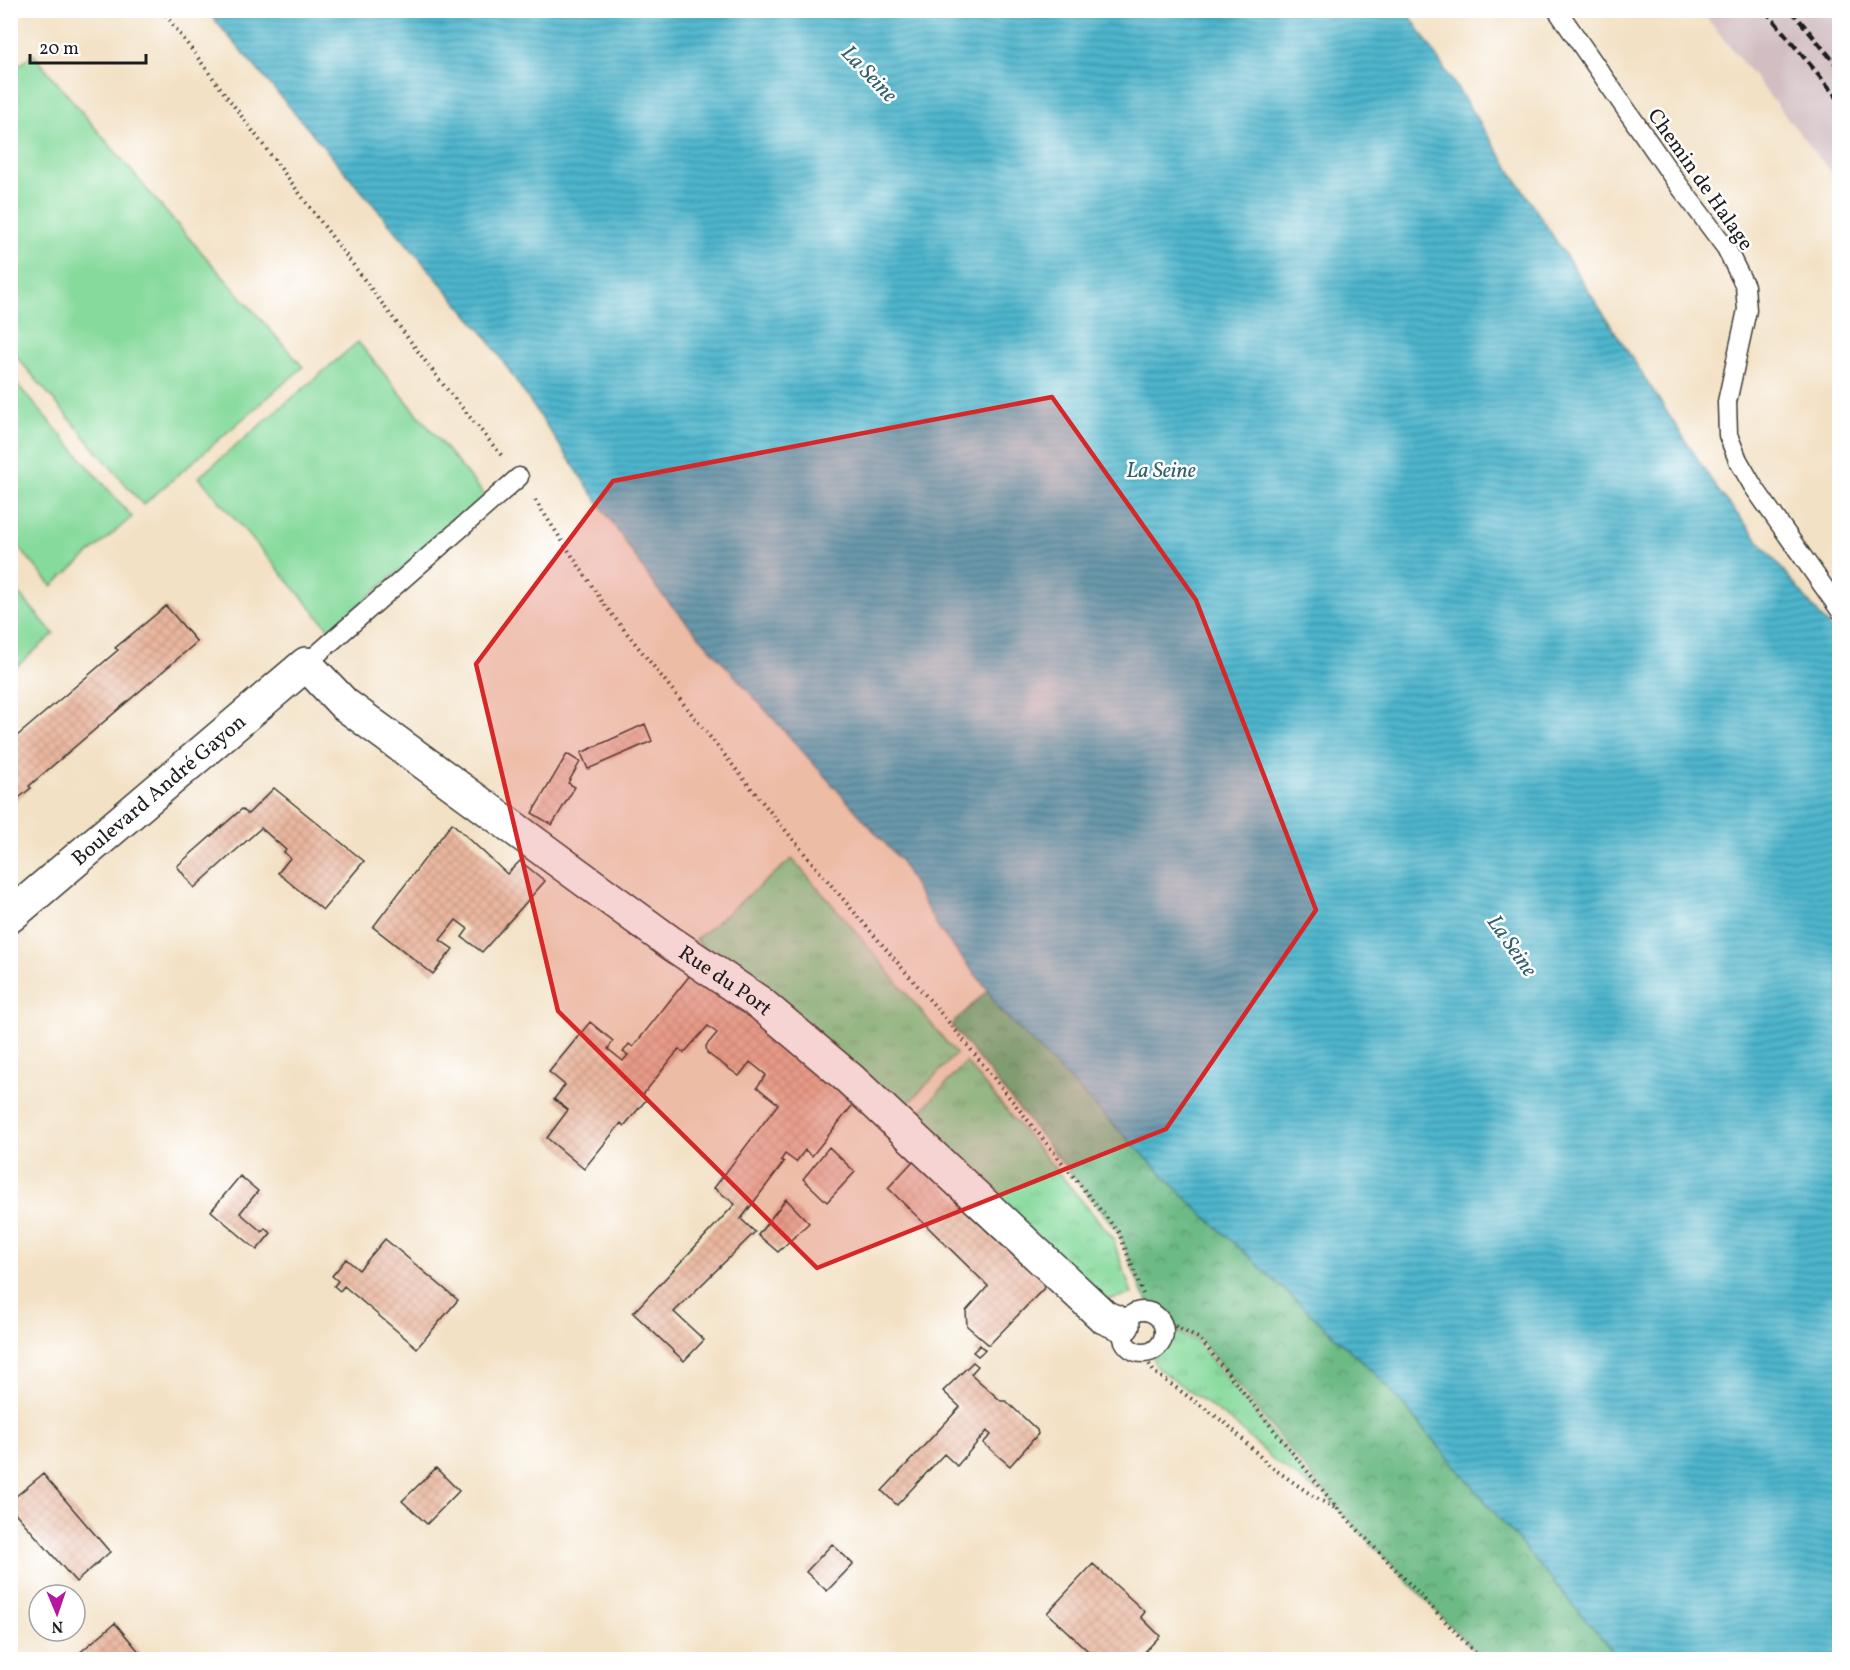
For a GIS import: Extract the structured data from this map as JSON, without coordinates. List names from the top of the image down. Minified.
{"streets":{"street":["Boulevard André Gayon","Rue du Port"],"lane":["Chemin de Halage"]},"crossings":[["Boulevard André Gayon","Rue du Port"]],"water":["La Seine"],"scale_bar":"20 m","north":"bottom"}
